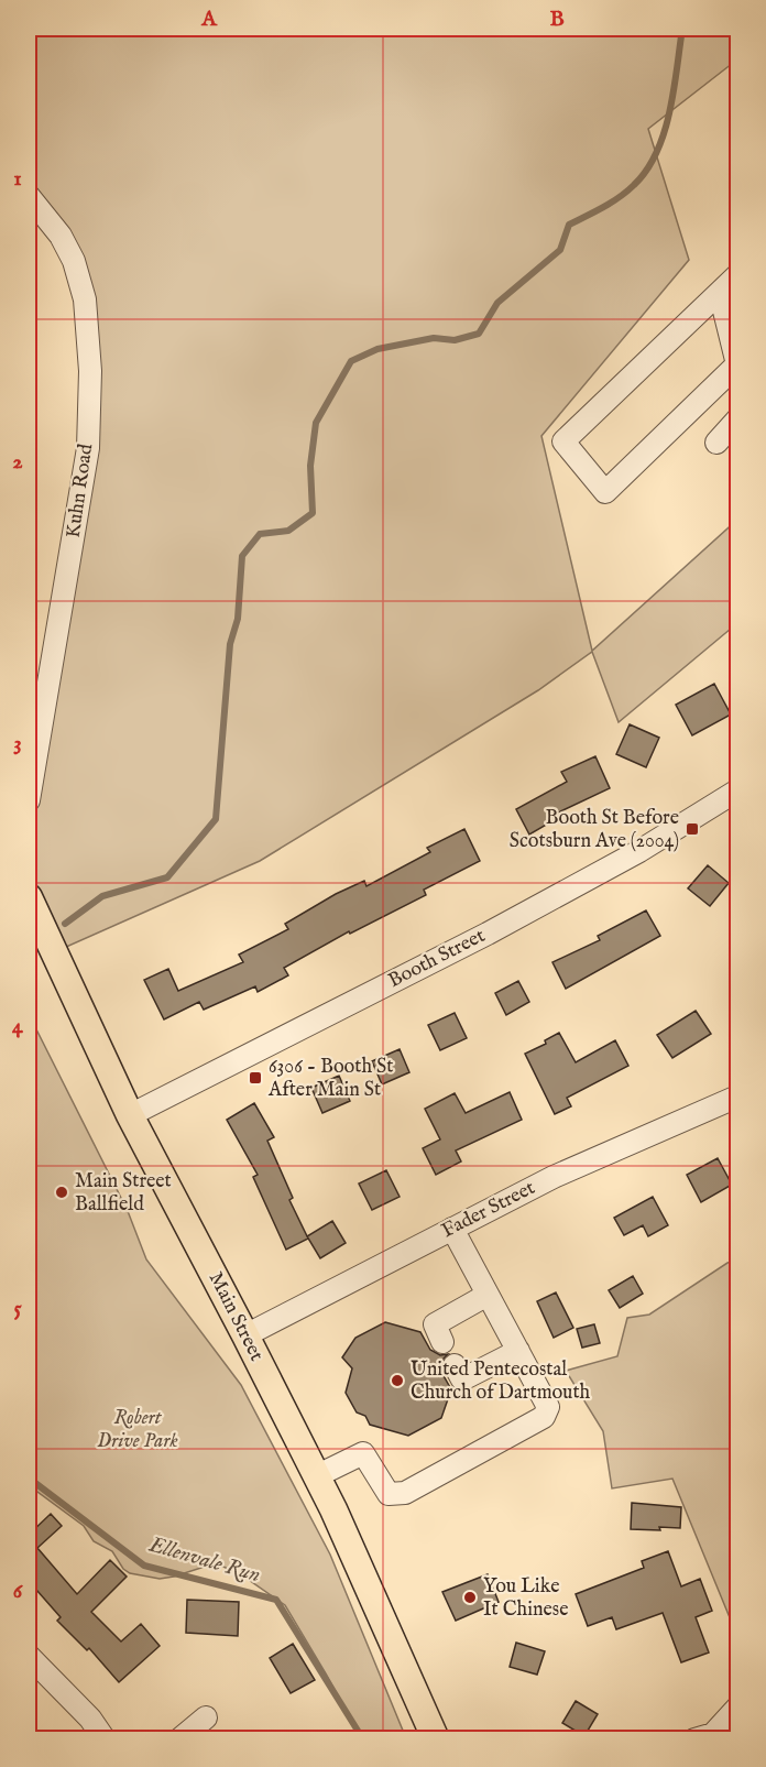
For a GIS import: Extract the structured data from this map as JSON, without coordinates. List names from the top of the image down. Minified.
{"streets":{"main road":["Main Street"],"street":["Kuhn Road","Booth Street","Fader Street"]},"crossings":[["Booth Street","Main Street"],["Fader Street","Main Street"]],"water":["Ellenvale Run"],"parks":["Robert Drive Park"],"places":{"transit":["Booth St Before Scotsburn Ave (2004)","6306 - Booth St After Main St"],"other":["Main Street Ballfield","United Pentecostal Church of Dartmouth","You Like It Chinese"]},"grid":{"columns":["A","B"],"rows":["1","2","3","4","5","6"]}}
